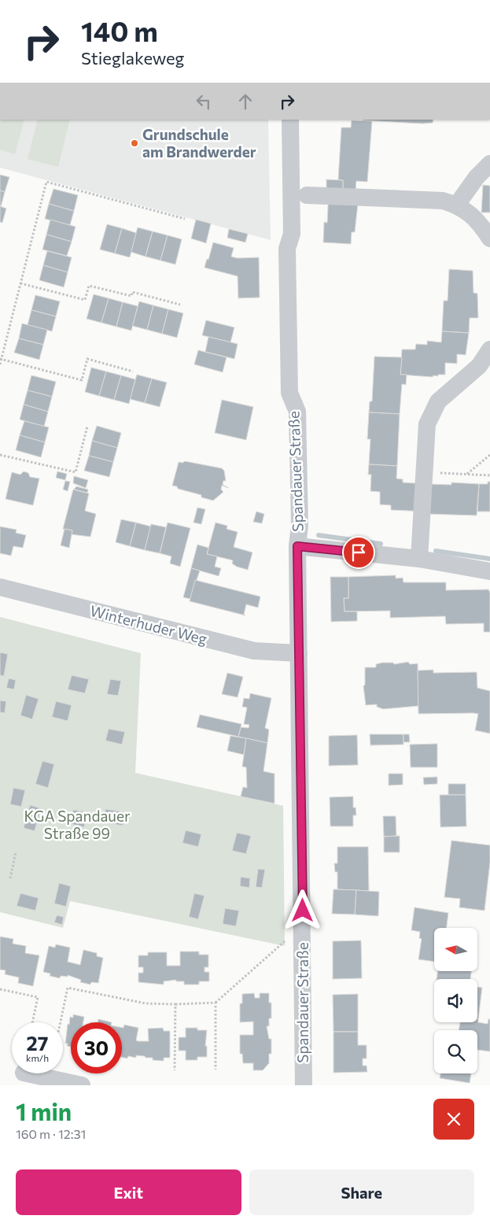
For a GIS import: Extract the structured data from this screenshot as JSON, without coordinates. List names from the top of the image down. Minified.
{"streets":{"street":["Spandauer Straße","Winterhuder Weg"]},"crossings":[["Spandauer Straße","Winterhuder Weg"]],"parks":["KGA Spandauer Straße 99"],"places":["Grundschule am Brandwerder"],"north":"left","page":{"turn":["140 m","Stieglakeweg"],"speed":"27 km/h","limit":"30","heading":["1 min","160 m · 12:31"],"buttons":["Exit","Share"]}}
